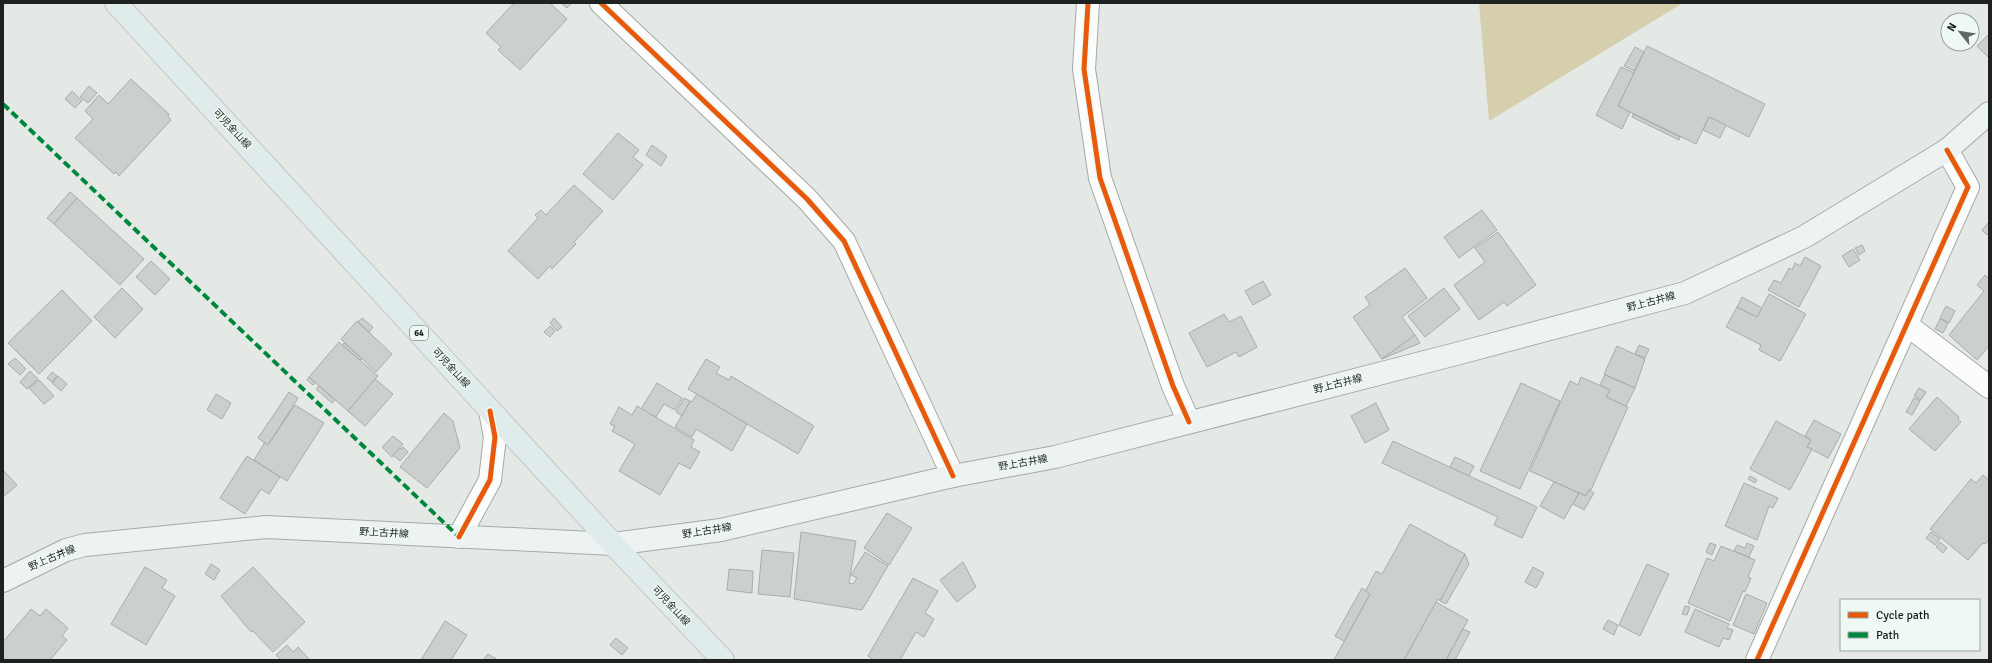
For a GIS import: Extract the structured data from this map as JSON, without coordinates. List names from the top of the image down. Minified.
{"streets":{"main road":["可児金山線","野上古井線","64"]},"crossings":[["可児金山線","野上古井線"]],"legend":["Cycle path","Path"],"north":"top left"}
